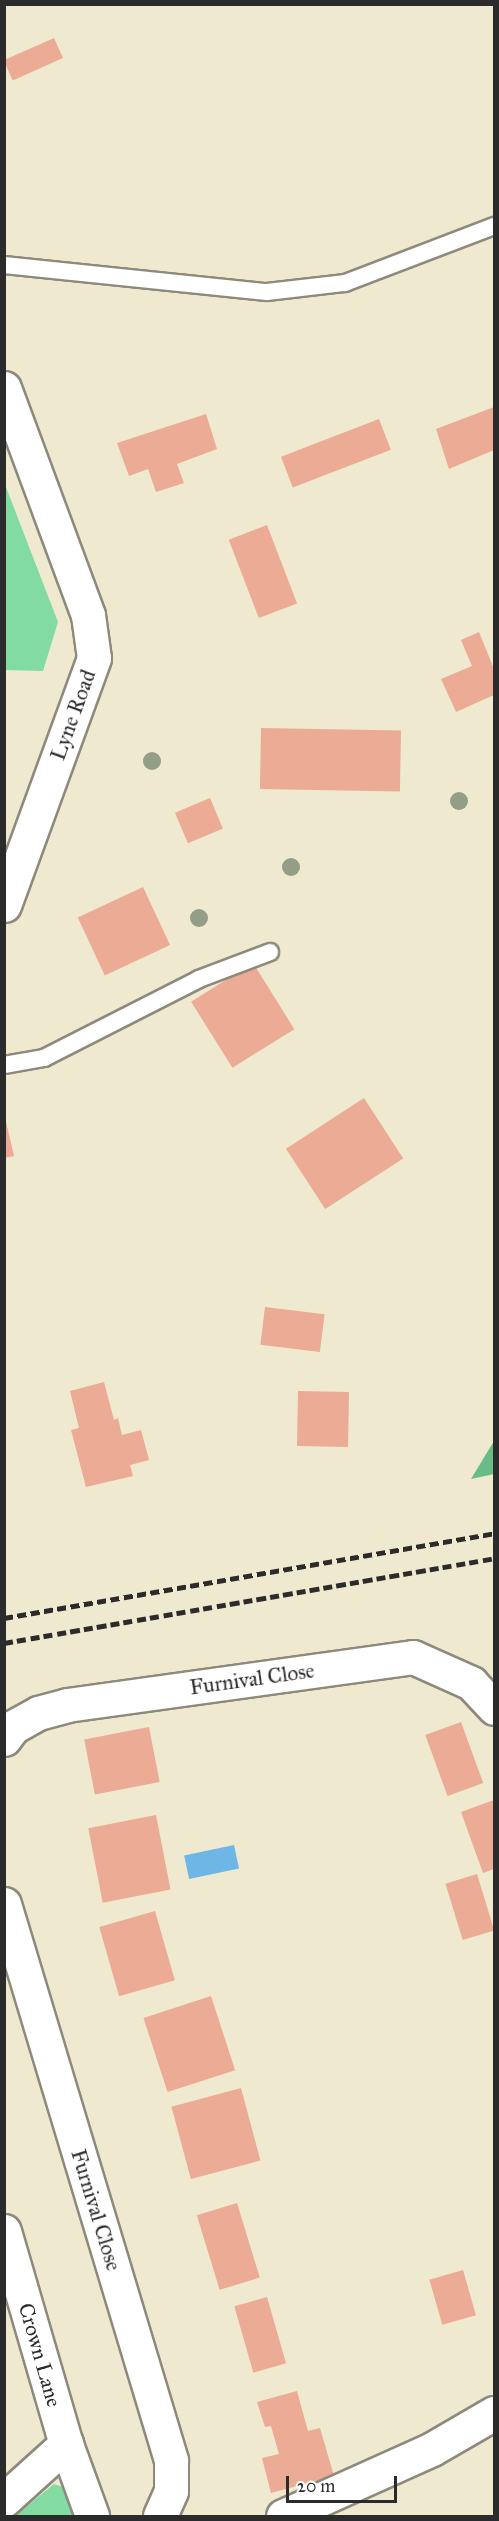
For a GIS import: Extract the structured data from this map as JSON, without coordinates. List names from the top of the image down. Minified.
{"streets":{"street":["Lyne Road","Furnival Close","Crown Lane"]},"scale_bar":"20 m"}
